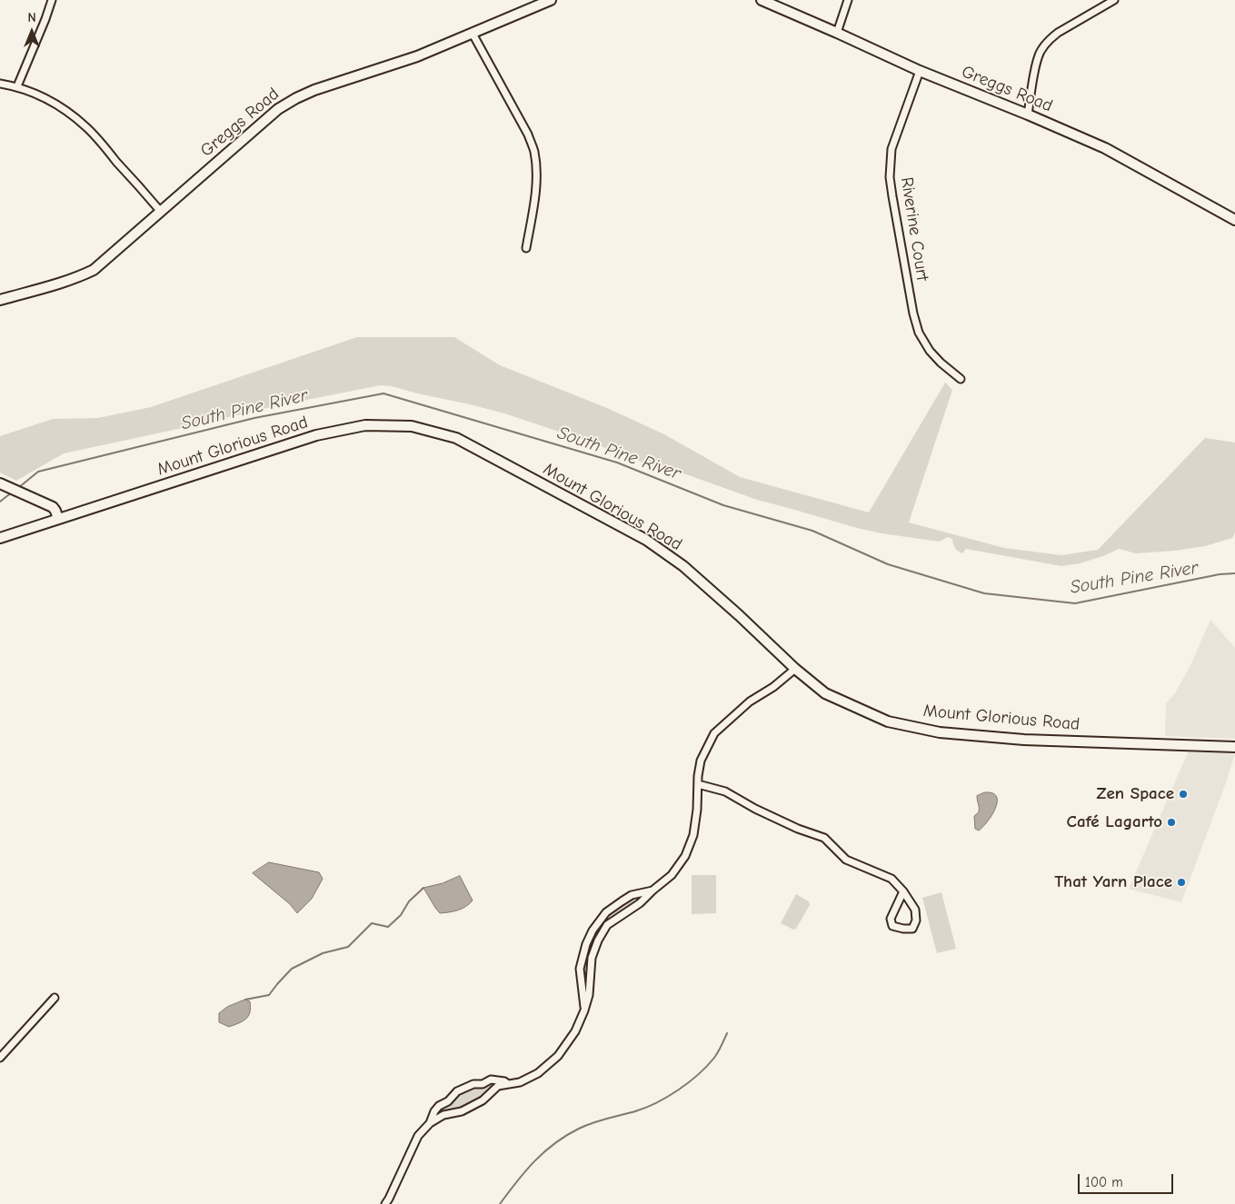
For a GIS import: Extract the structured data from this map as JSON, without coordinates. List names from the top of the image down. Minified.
{"streets":{"main road":["Greggs Road","Mount Glorious Road"],"street":["Riverine Court"]},"crossings":[["Greggs Road","Riverine Court"]],"water":["South Pine River"],"places":["Zen Space","Café Lagarto","That Yarn Place"],"scale_bar":"100 m","north":"top"}
